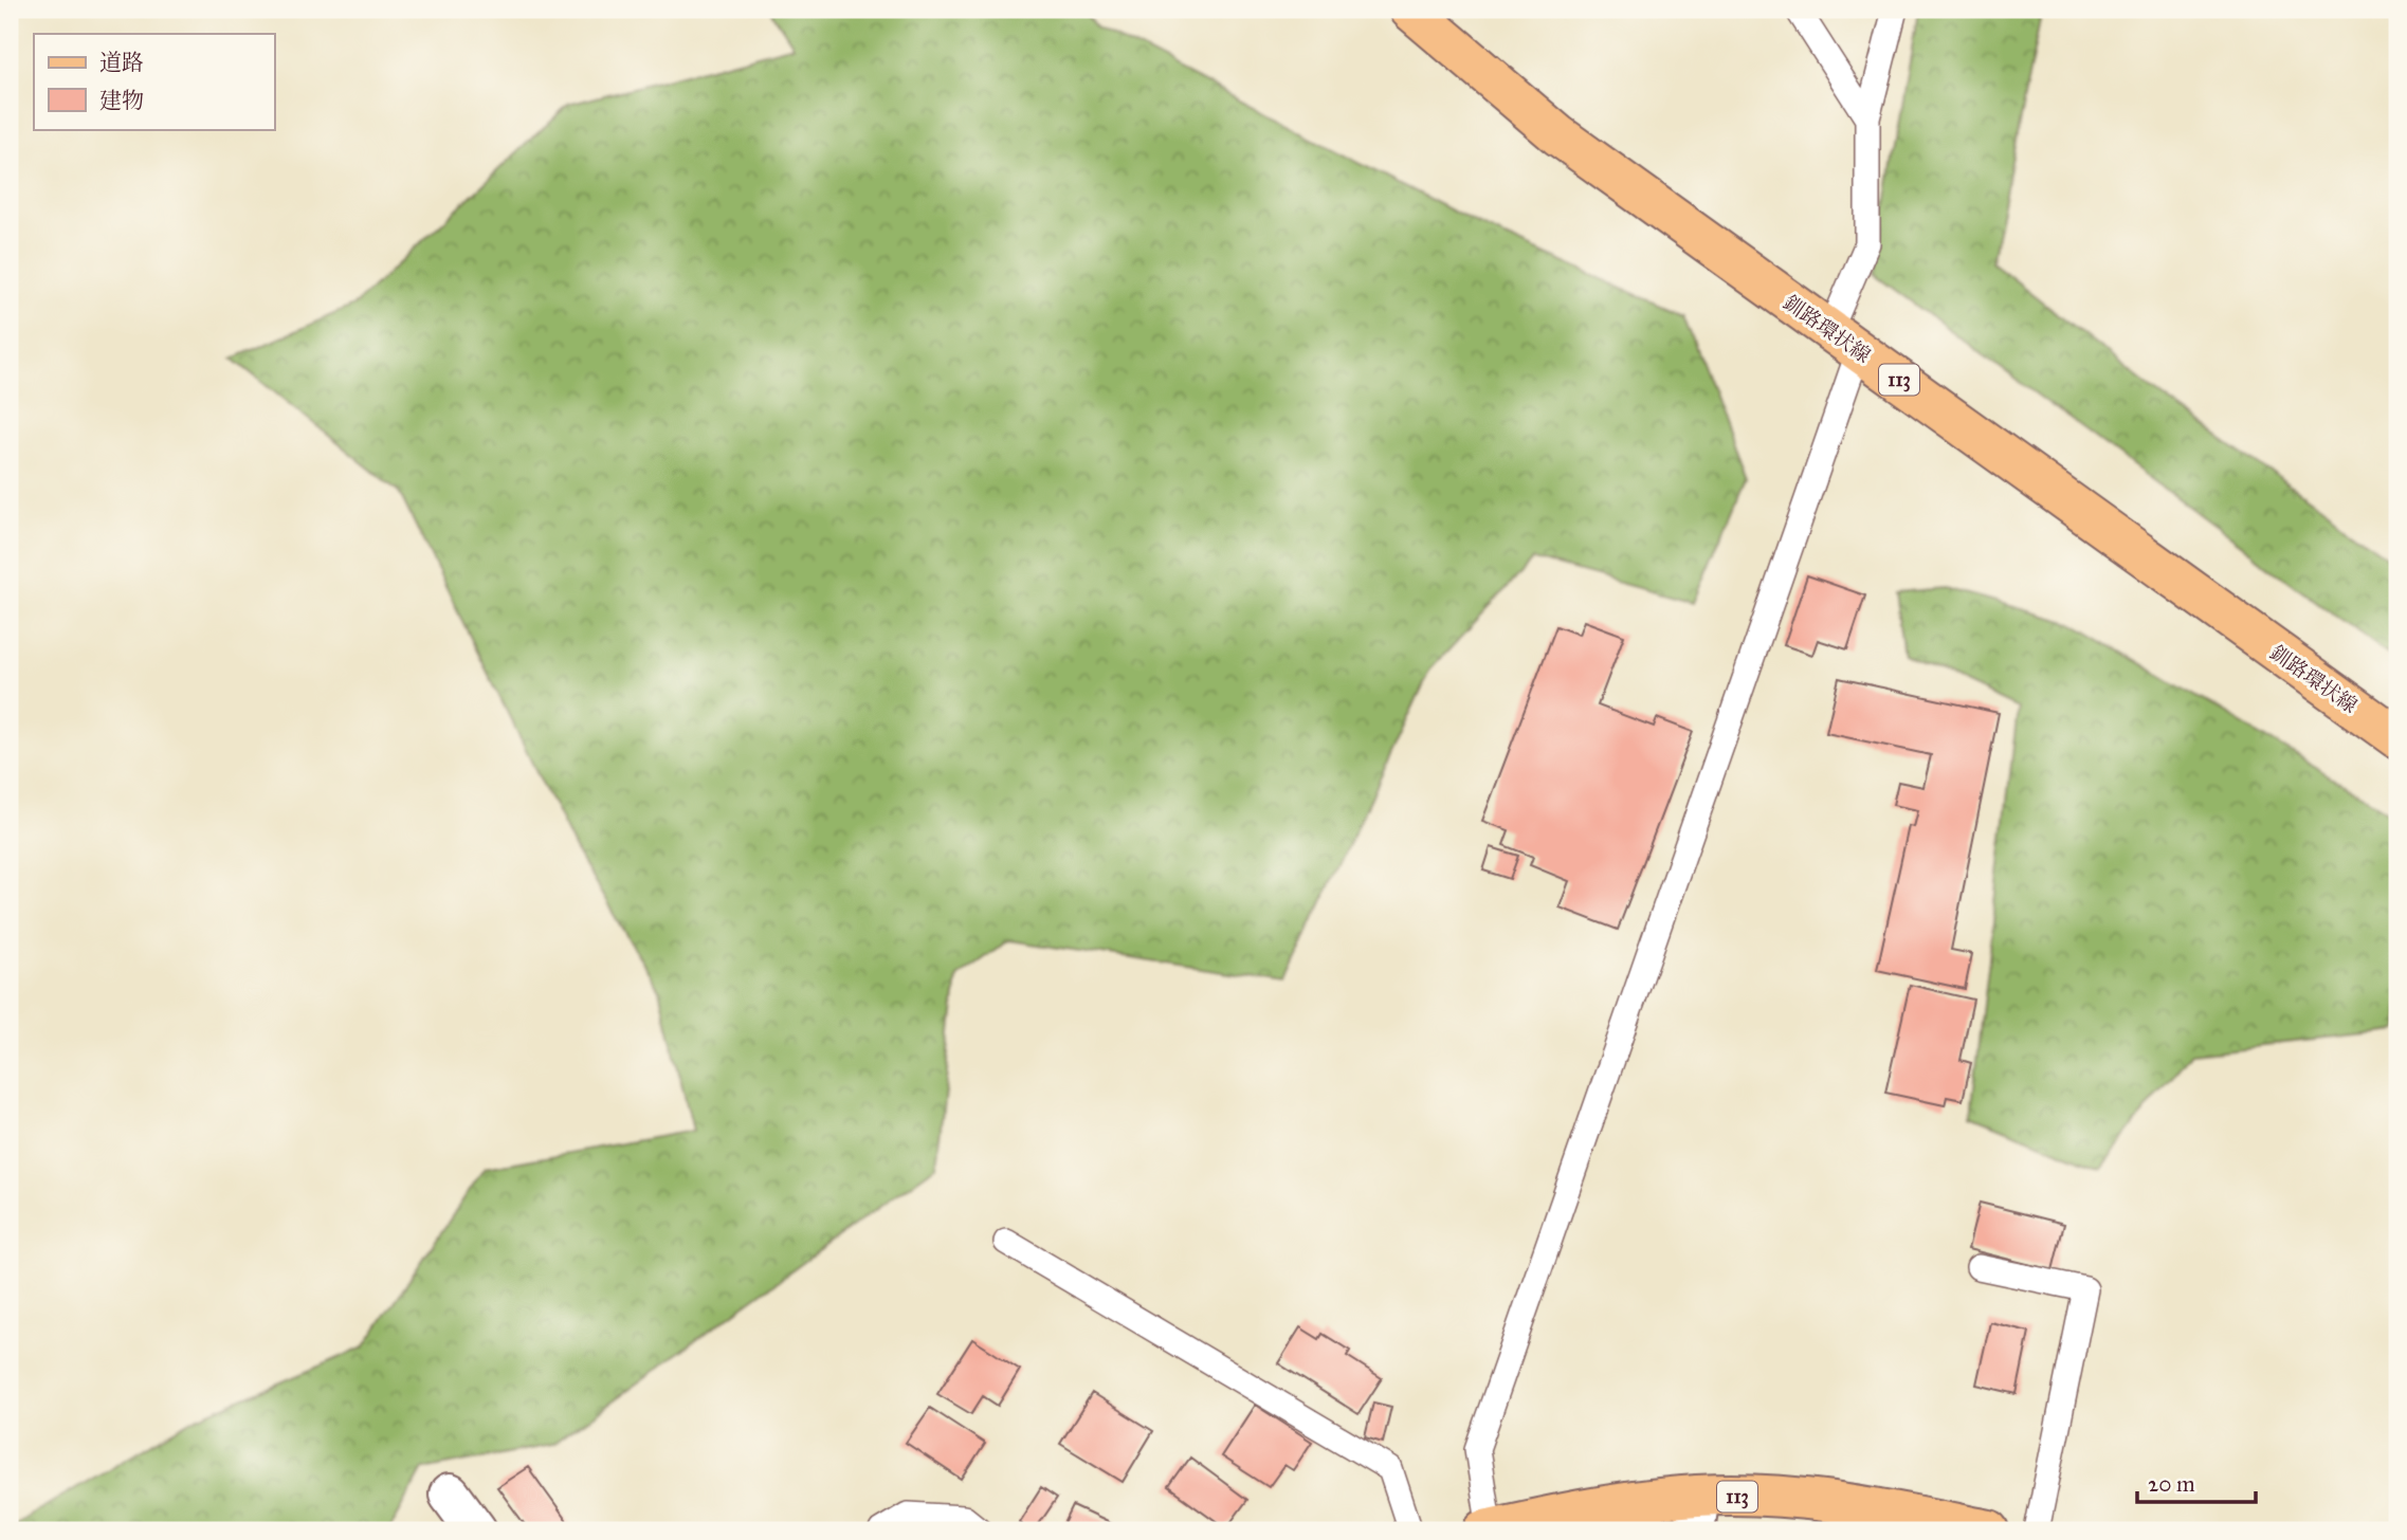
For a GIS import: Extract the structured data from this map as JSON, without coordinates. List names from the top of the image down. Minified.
{"streets":{"main road":["釧路環状線","113"]},"legend":["道路","建物"],"scale_bar":"20 m"}
